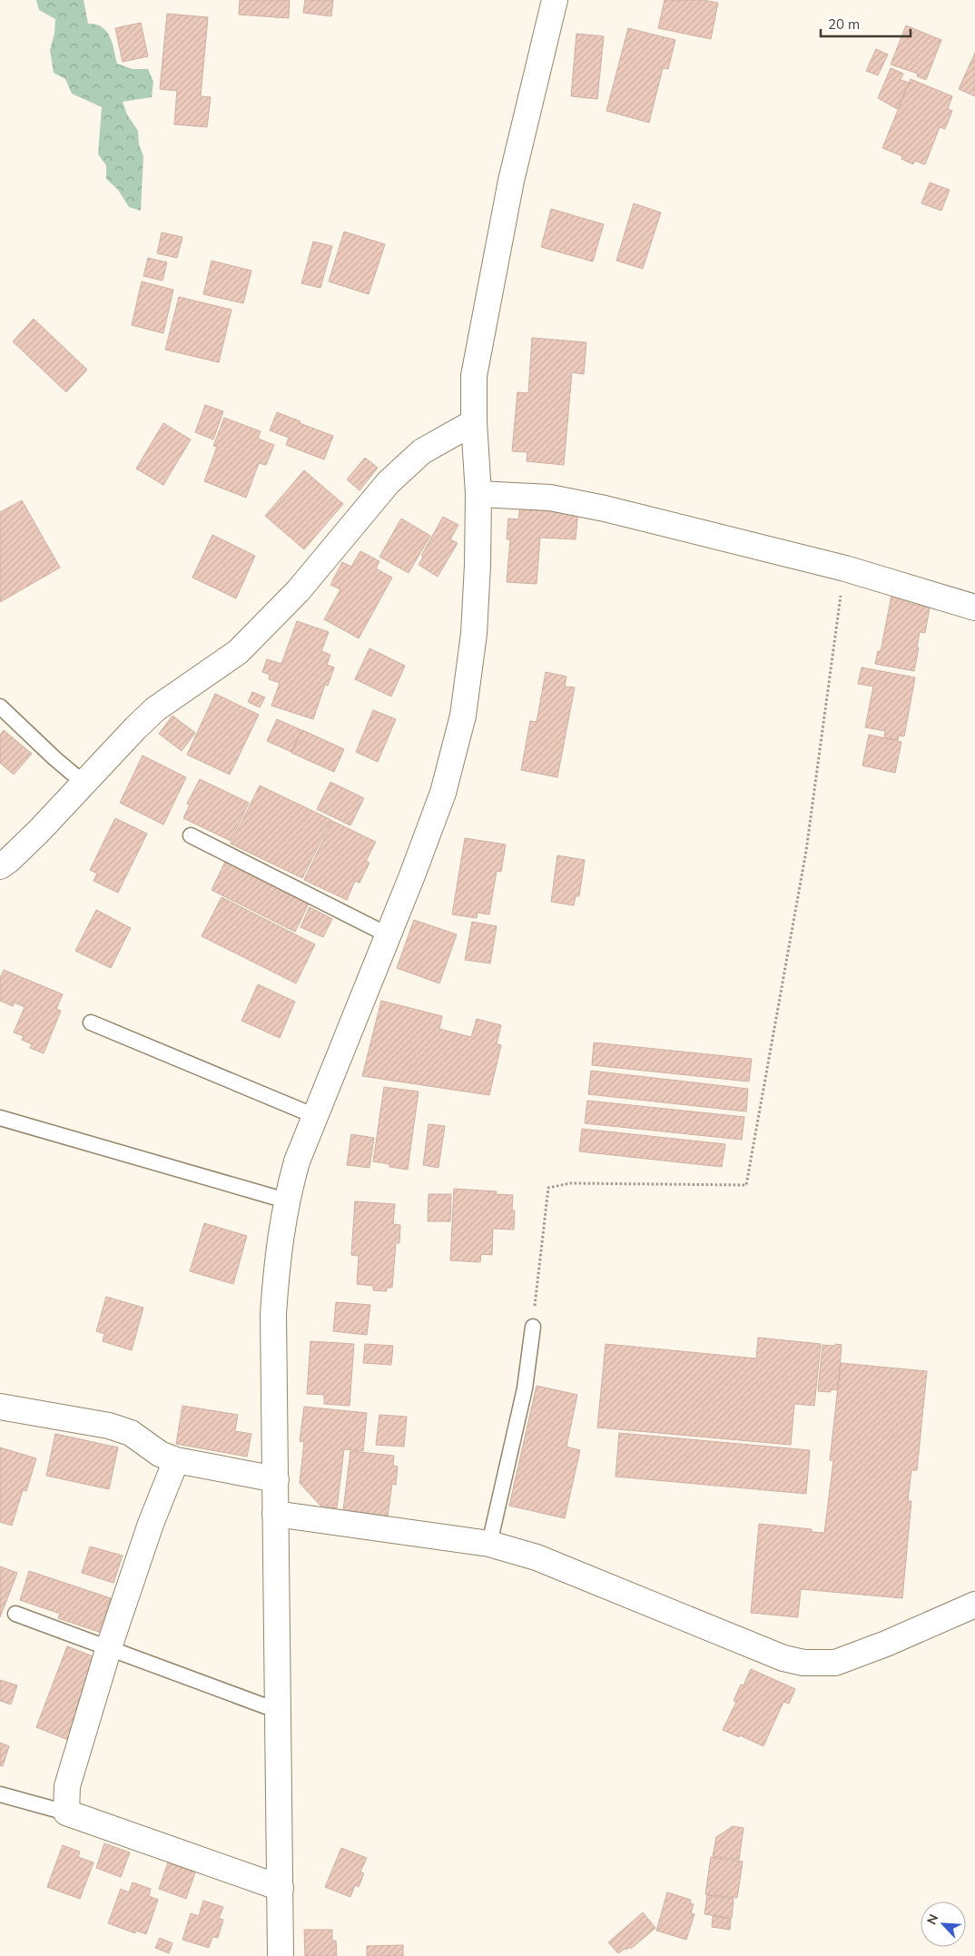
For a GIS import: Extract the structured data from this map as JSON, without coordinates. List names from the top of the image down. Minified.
{"scale_bar":"20 m","north":"top left"}
